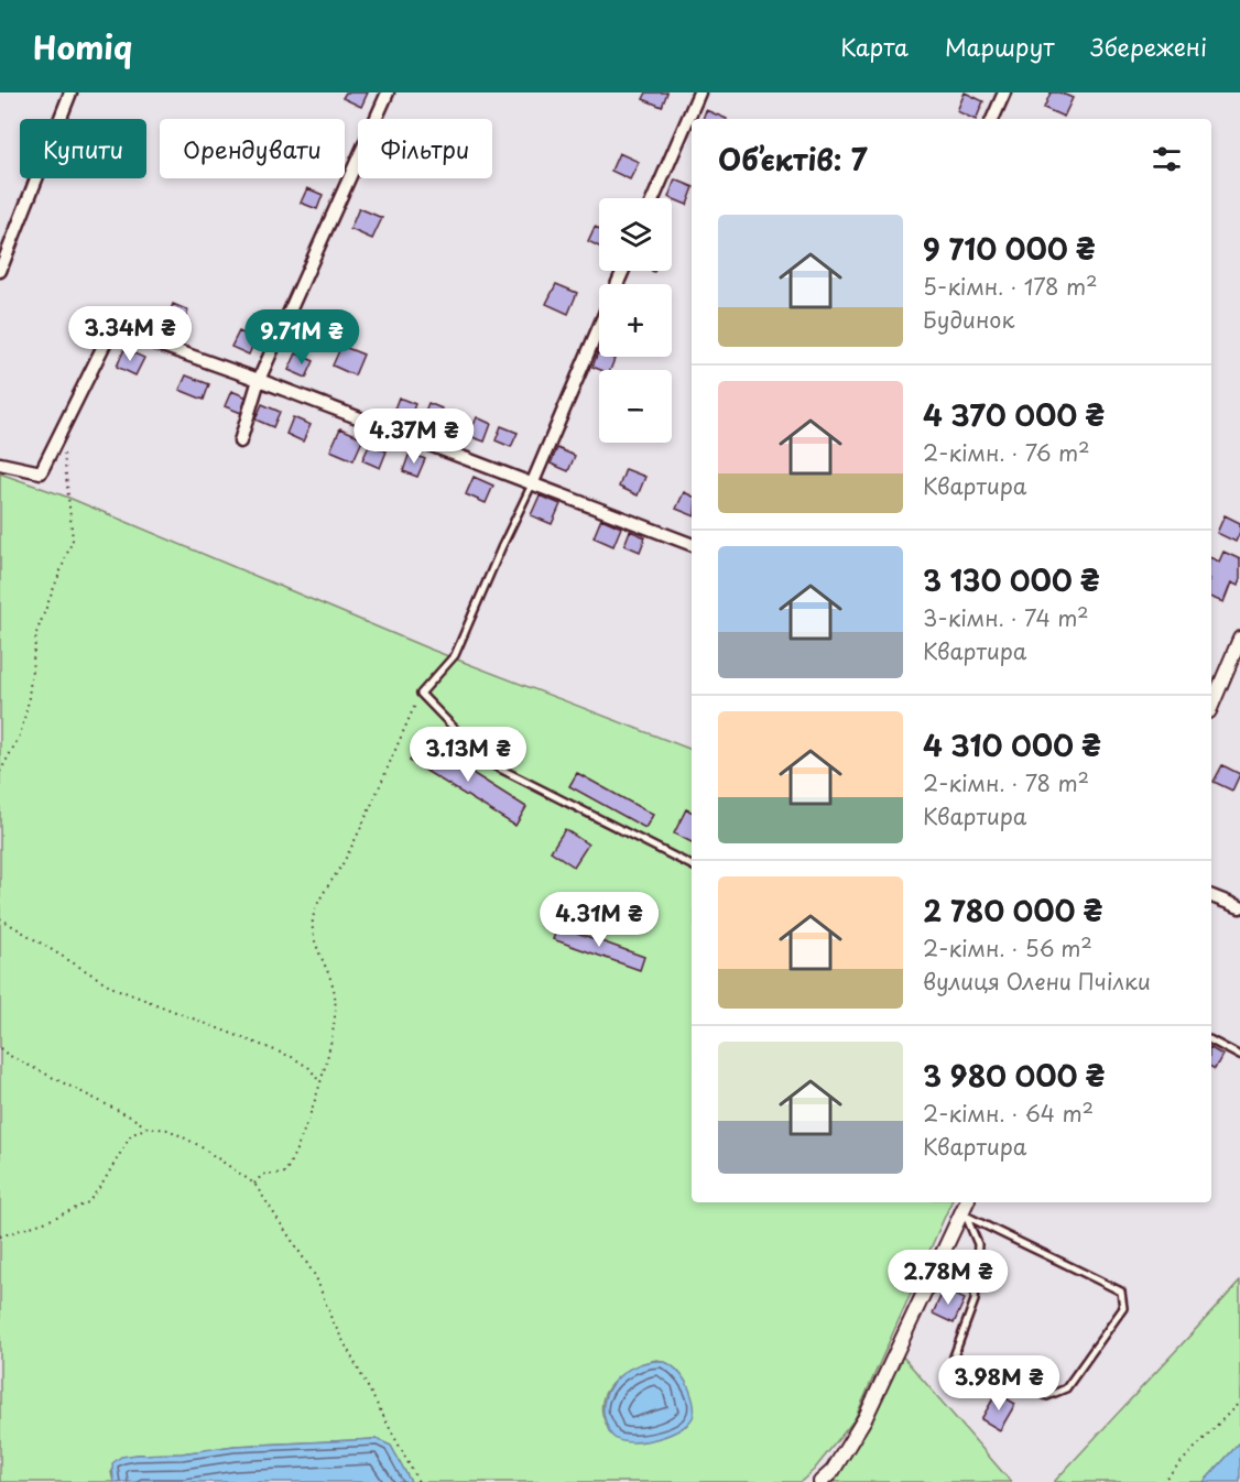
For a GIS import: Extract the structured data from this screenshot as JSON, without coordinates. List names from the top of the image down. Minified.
{"page":{"header":"Homiq","nav":["Карта","Маршрут","Збережені"],"chip":["Купити","Орендувати","Фільтри"],"heading":"Об’єктів: 7","map_buttons":["+","−"],"list":[{"name":"9 710 000 ₴","note":"5-кімн. · 178 m² · Будинок"},{"name":"4 370 000 ₴","note":"2-кімн. · 76 m² · Квартира"},{"name":"3 130 000 ₴","note":"3-кімн. · 74 m² · Квартира"},{"name":"4 310 000 ₴","note":"2-кімн. · 78 m² · Квартира"},{"name":"2 780 000 ₴","note":"2-кімн. · 56 m² · вулиця Олени Пчілки"},{"name":"3 980 000 ₴","note":"2-кімн. · 64 m² · Квартира"}],"price":["3.34M ₴","9.71M ₴","4.37M ₴","3.13M ₴","4.31M ₴","2.78M ₴","3.98M ₴"]}}
